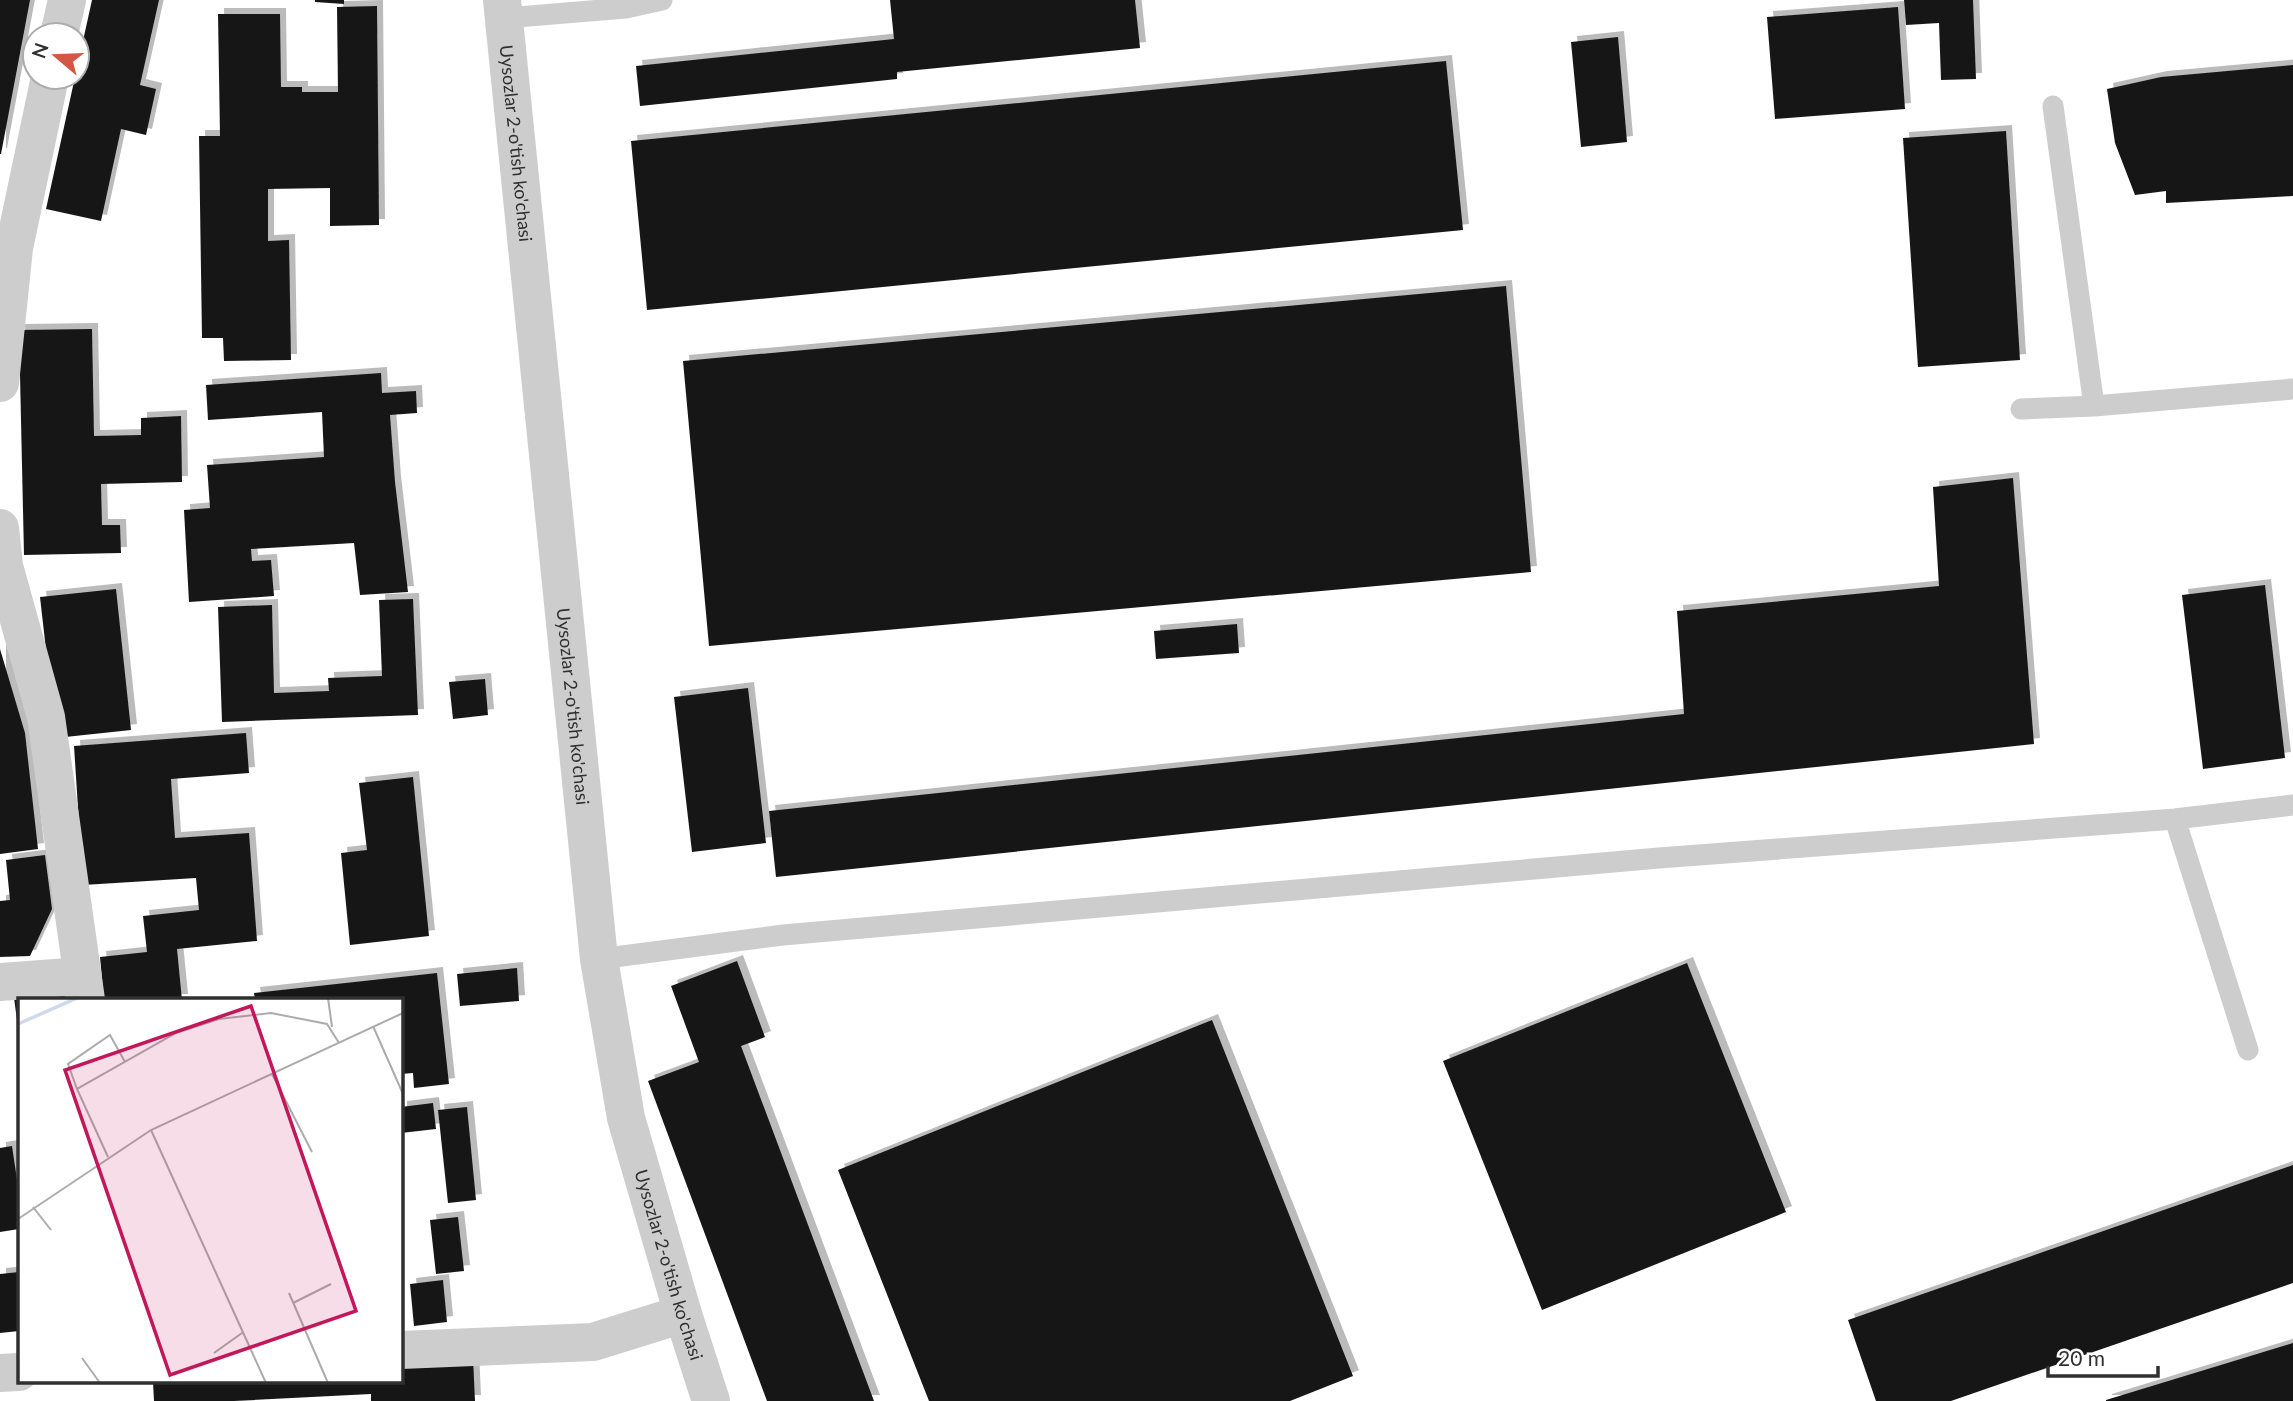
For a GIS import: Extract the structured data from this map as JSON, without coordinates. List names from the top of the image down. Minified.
{"streets":{"street":["Uysozlar 2-o'tish ko'chasi"]},"scale_bar":"20 m","north":"left"}
